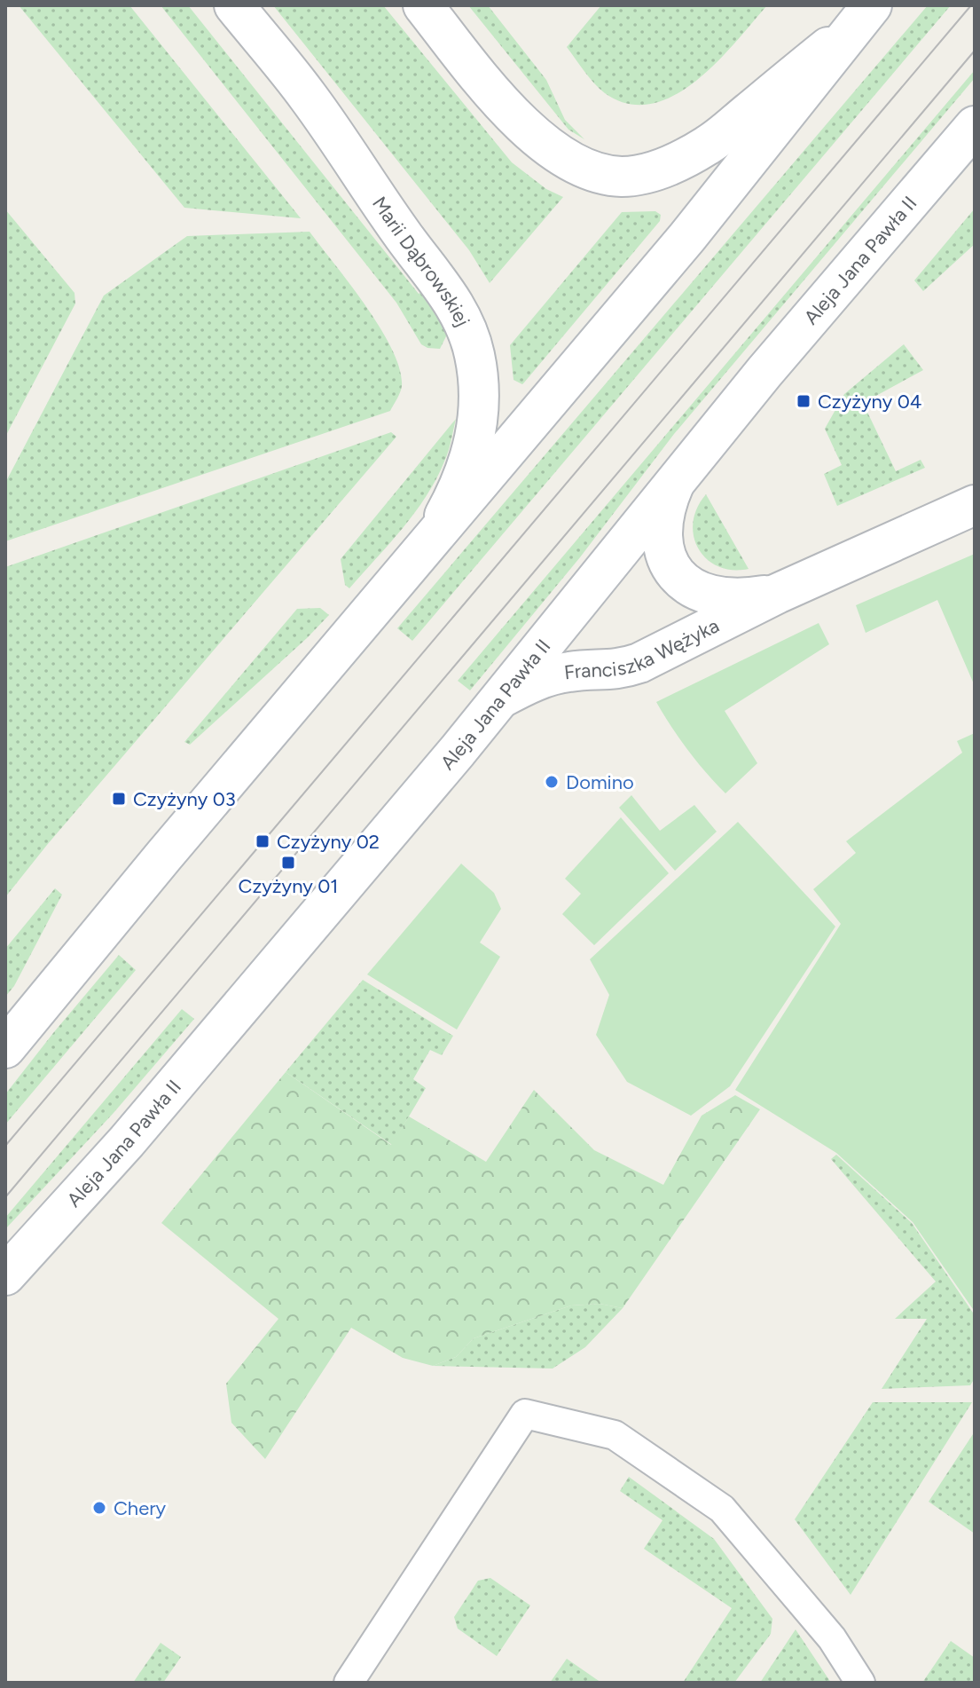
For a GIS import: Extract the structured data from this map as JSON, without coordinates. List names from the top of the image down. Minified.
{"streets":{"main road":["Aleja Jana Pawła II","Marii Dąbrowskiej","Franciszka Wężyka"]},"crossings":[["Aleja Jana Pawła II","Franciszka Wężyka"]],"places":{"transit":["Czyżyny 04","Czyżyny 03","Czyżyny 02","Czyżyny 01"],"other":["Domino","Chery"]}}
